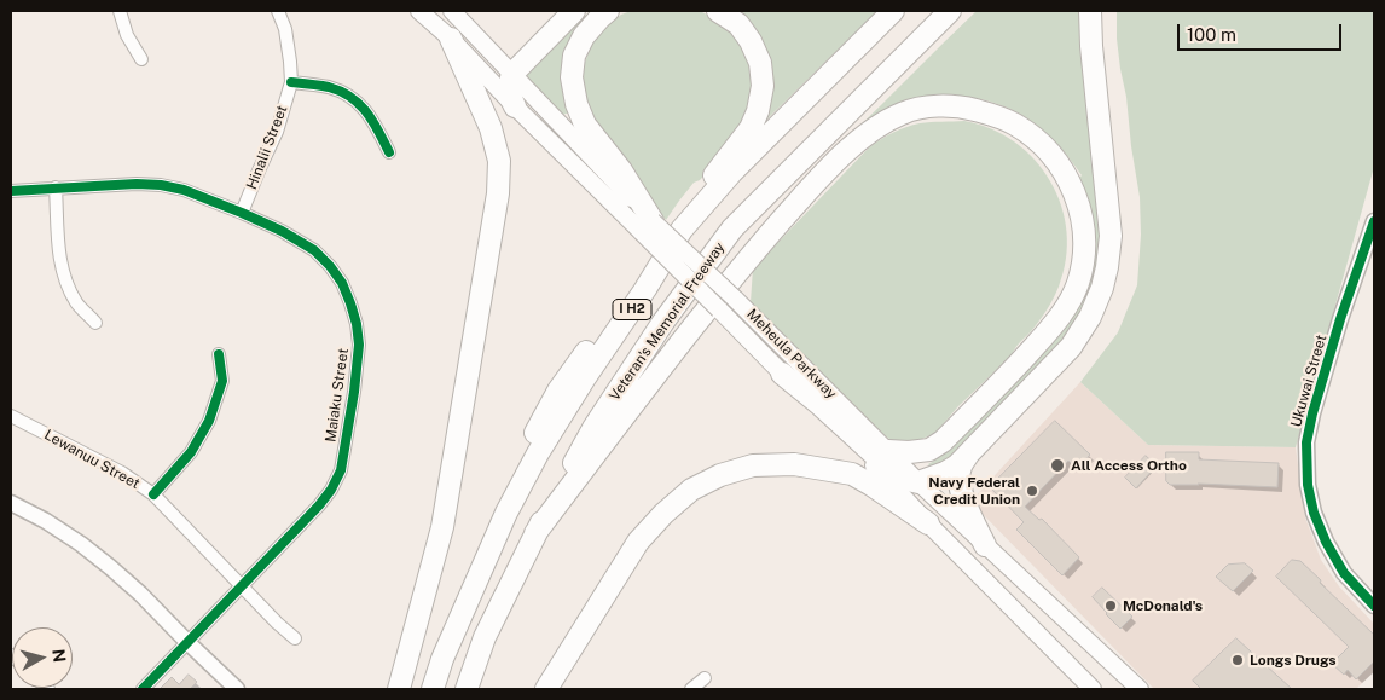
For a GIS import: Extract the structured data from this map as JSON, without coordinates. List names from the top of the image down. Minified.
{"streets":{"highway":["I H2","Veteran's Memorial Freeway"],"main road":["Meheula Parkway"],"street":["Hinalii Street","Ukuwai Street","Maiaku Street","Lewanuu Street"]},"crossings":[["Hinalii Street","Maiaku Street"],["Maiaku Street","Lewanuu Street"]],"places":["All Access Ortho","Navy Federal Credit Union","McDonald's","Longs Drugs"],"scale_bar":"100 m","north":"right"}
